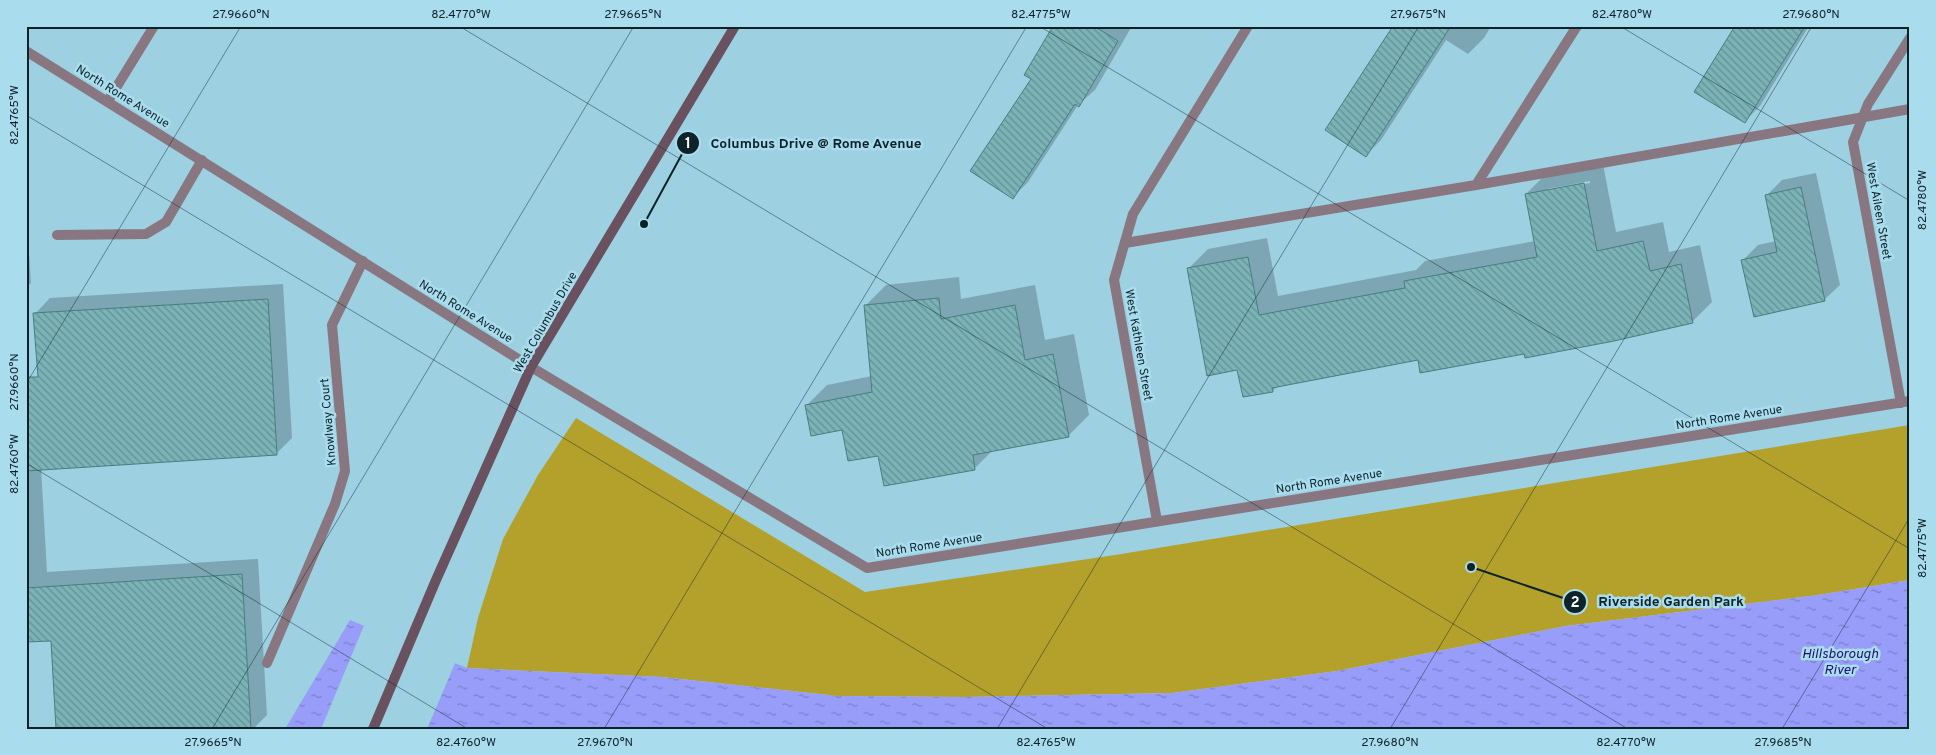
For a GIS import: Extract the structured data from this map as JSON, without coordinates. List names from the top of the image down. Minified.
{"streets":{"main road":["West Columbus Drive"],"street":["North Rome Avenue","West Aileen Street","West Kathleen Street","Knowlway Court"]},"crossings":[["North Rome Avenue","West Aileen Street"],["North Rome Avenue","West Columbus Drive"],["North Rome Avenue","West Kathleen Street"],["North Rome Avenue","Knowlway Court"]],"water":["Hillsborough River"],"places":["Columbus Drive @ Rome Avenue","Riverside Garden Park"],"coordinates":["27.9660°N","82.4770°W","27.9665°N","82.4775°W","27.9675°N","82.4780°W","27.9680°N","82.4765°W","82.4760°W","27.9670°N","27.9685°N"]}
